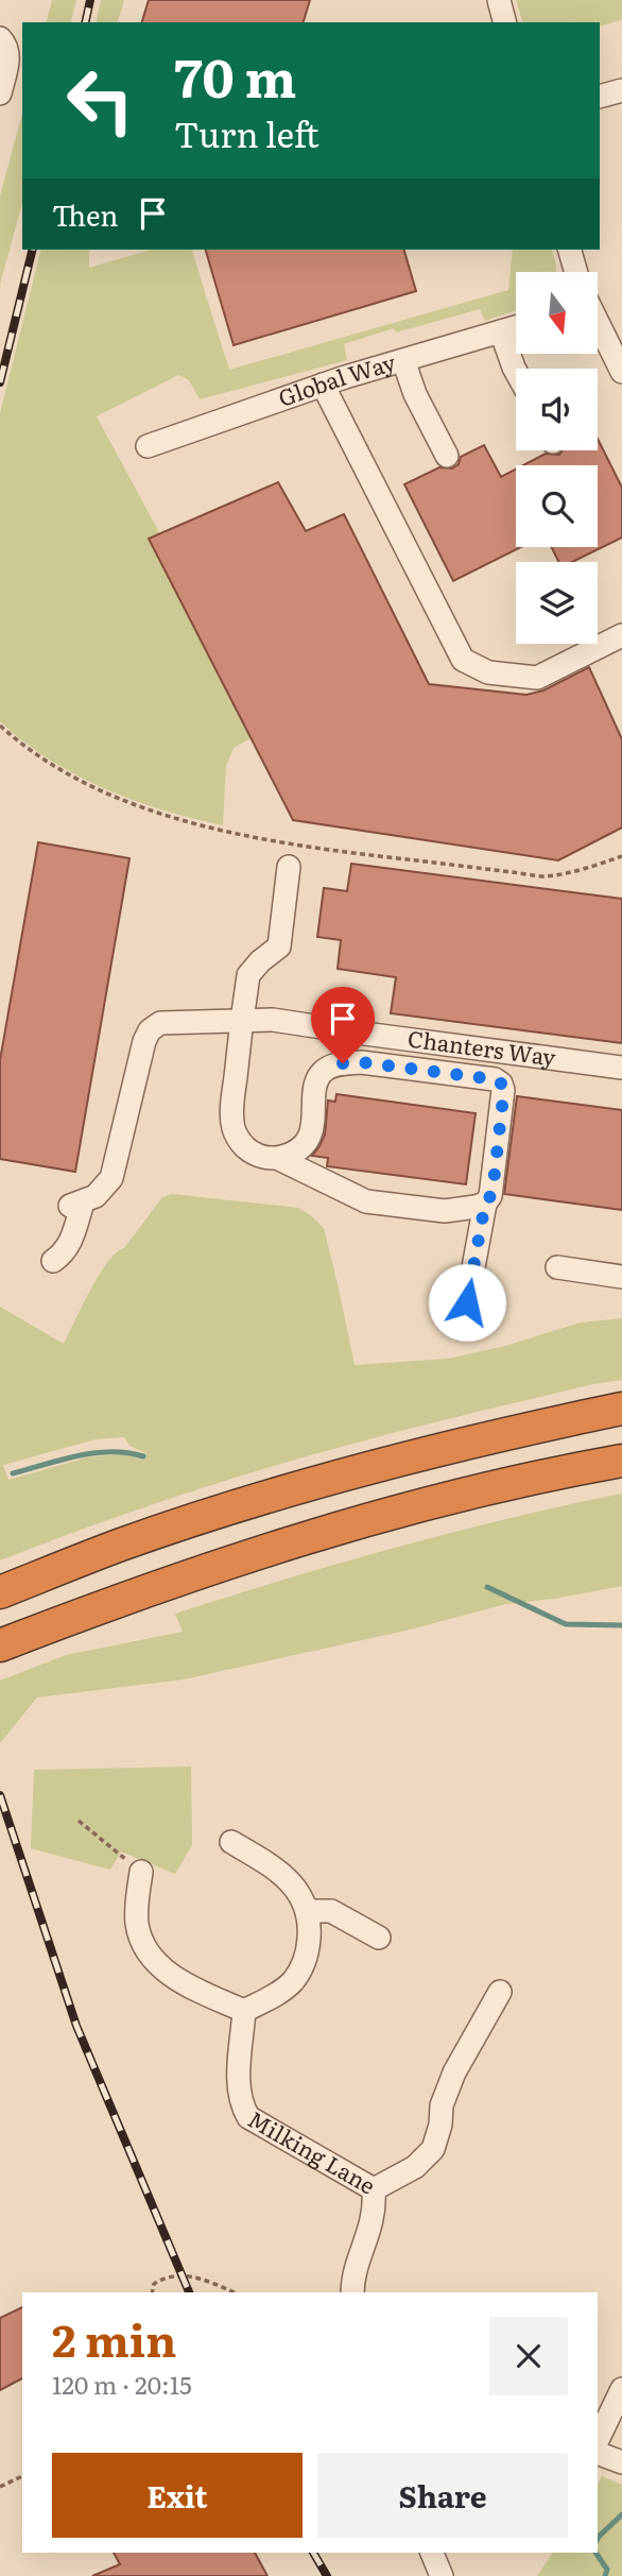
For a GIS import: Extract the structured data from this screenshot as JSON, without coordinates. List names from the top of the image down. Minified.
{"streets":{"street":["Global Way","Chanters Way","Milking Lane"]},"north":"bottom","page":{"turn":["70 m","Turn left"],"then":"Then","heading":["2 min","120 m · 20:15"],"buttons":["Exit","Share"]}}
